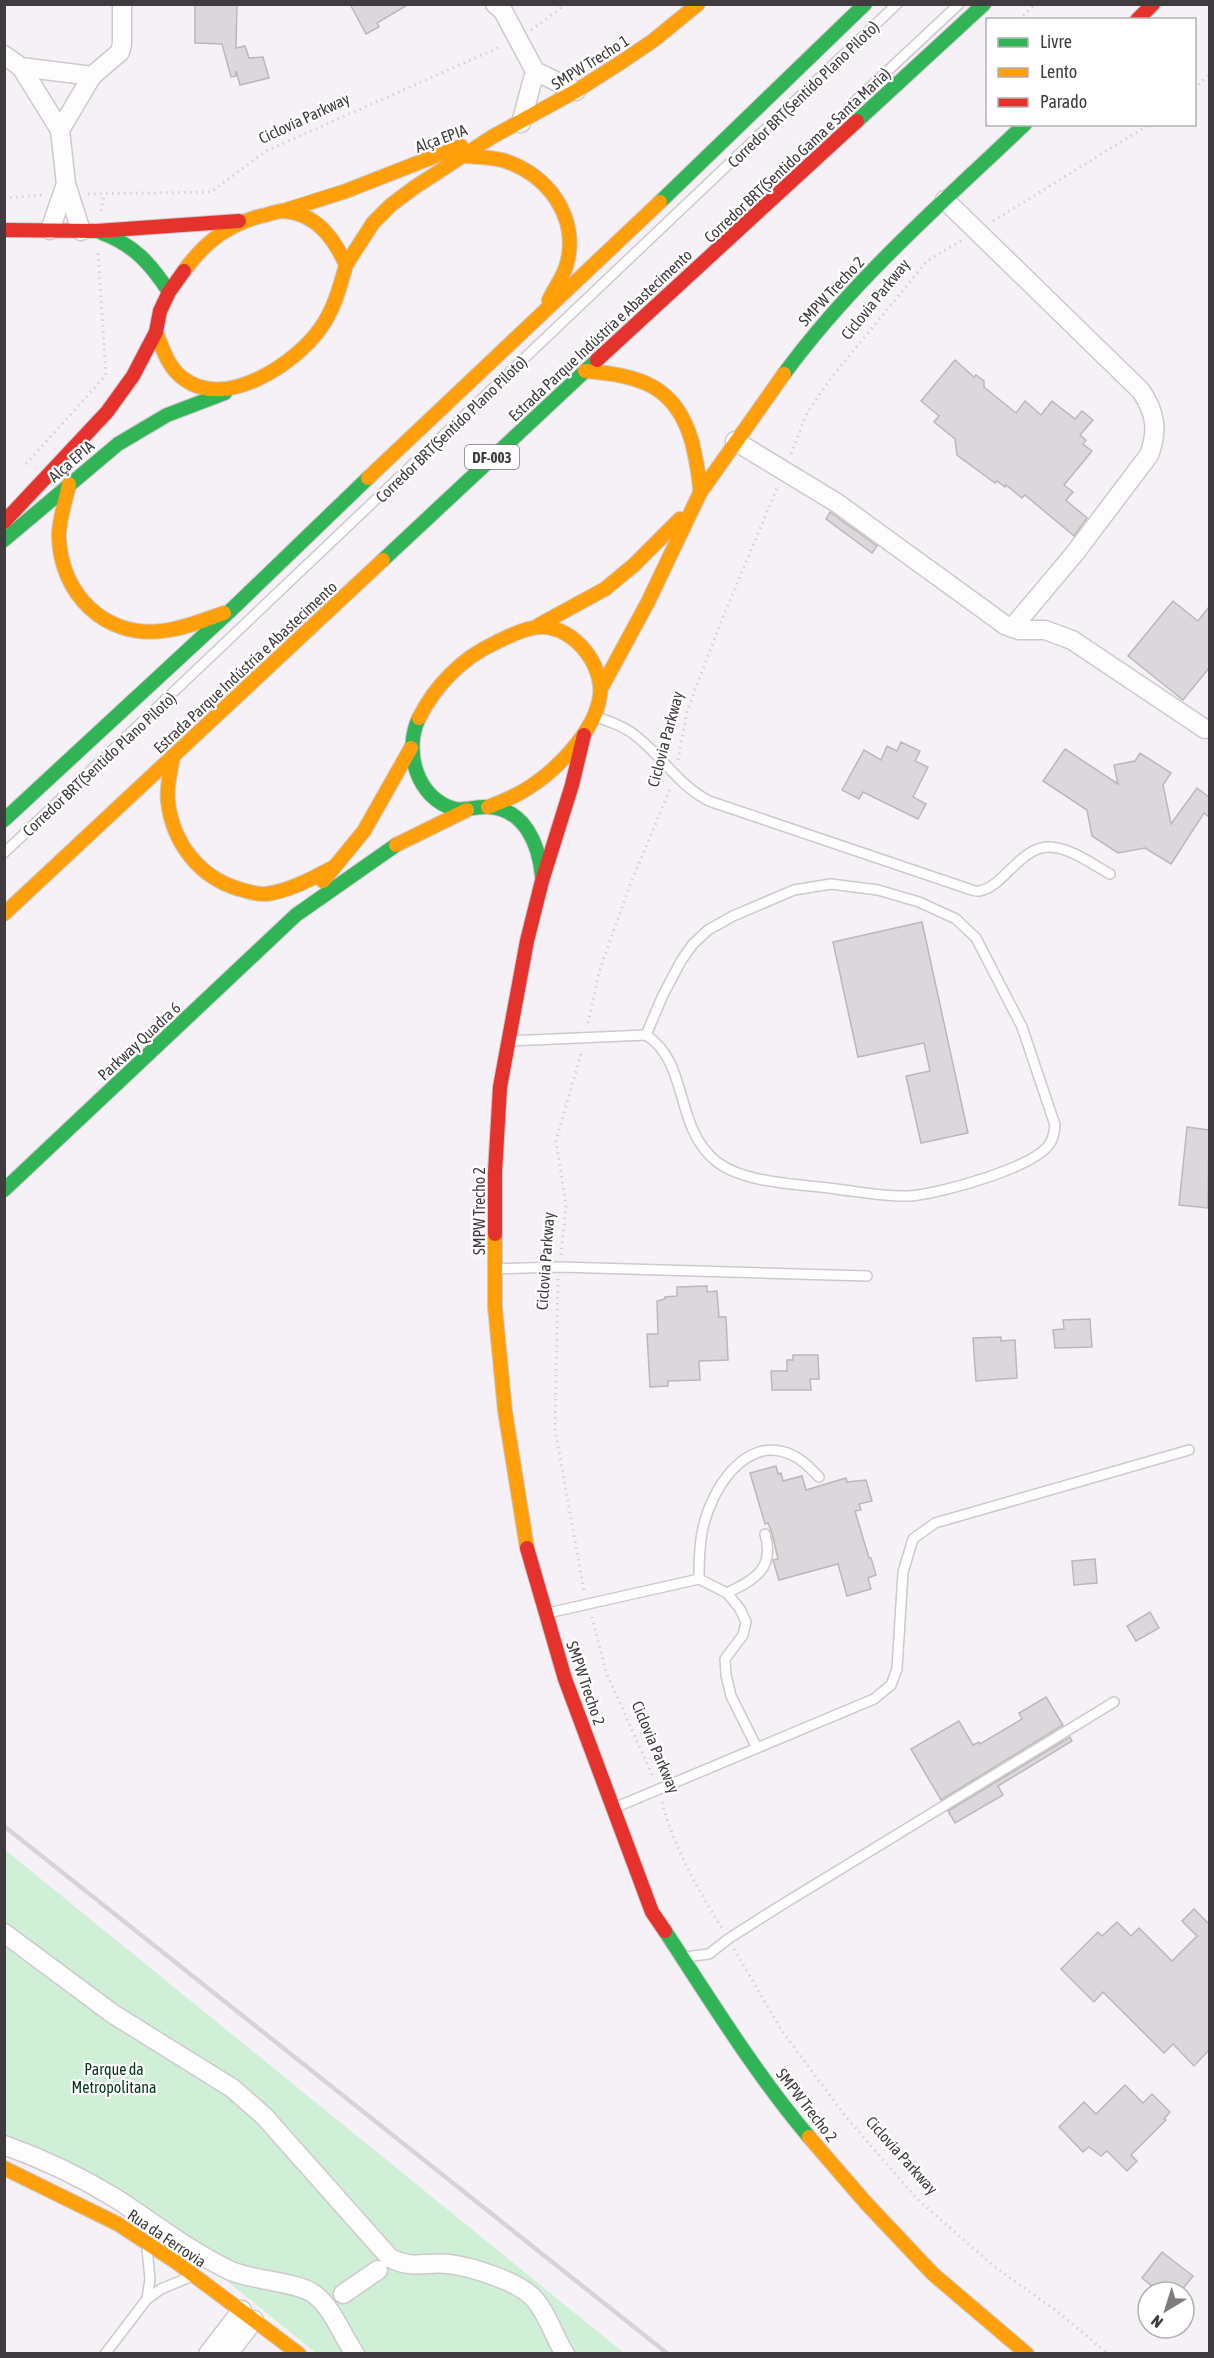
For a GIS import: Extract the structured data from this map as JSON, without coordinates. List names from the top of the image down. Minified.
{"streets":{"main road":["SMPW Trecho 1","Alça EPIA","SMPW Trecho 2","Estrada Parque Indústria e Abastecimento","DF-003","Parkway Quadra 6","Rua da Ferrovia"],"lane":["Corredor BRT(Sentido Plano Piloto)","Corredor BRT(Sentido Gama e Santa Maria)"],"path":["Ciclovia Parkway"]},"crossings":[["SMPW Trecho 1","Alça EPIA"]],"parks":["Parque da Metropolitana"],"legend":["Livre","Lento","Parado"],"north":"bottom left"}
